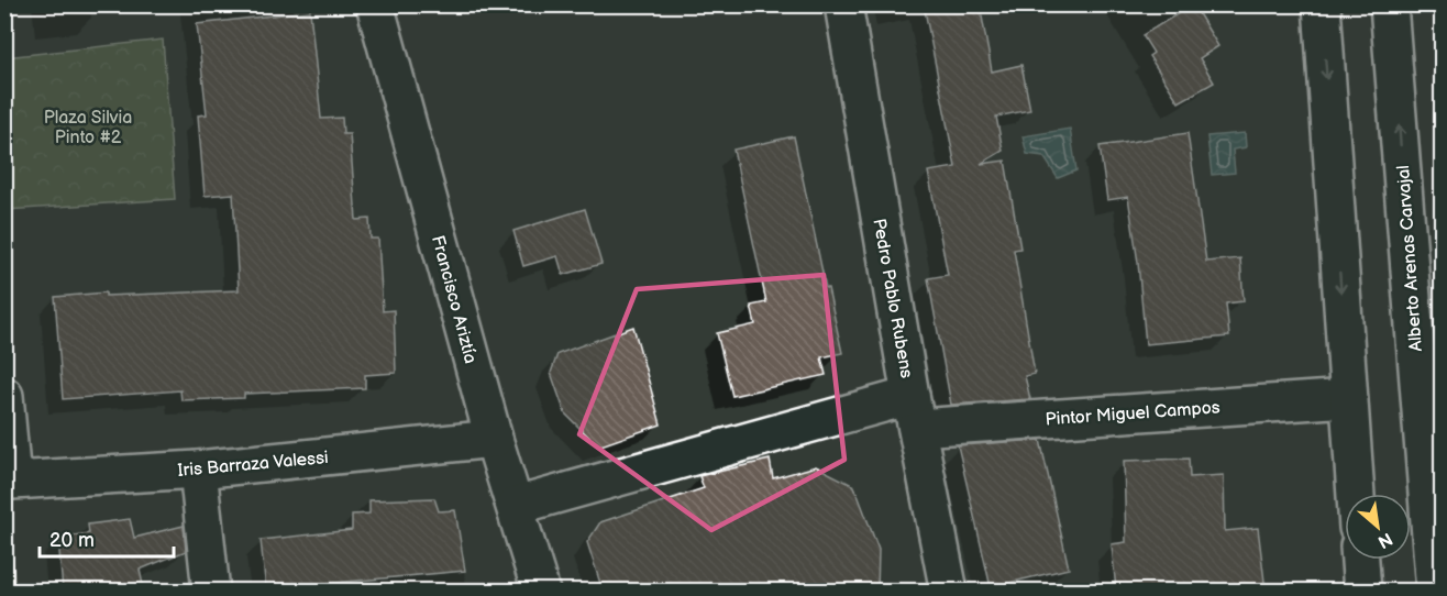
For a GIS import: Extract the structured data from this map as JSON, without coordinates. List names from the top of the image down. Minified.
{"streets":{"street":["Alberto Arenas Carvajal","Pedro Pablo Rubens","Francisco Ariztía","Pintor Miguel Campos","Iris Barraza Valessi"]},"crossings":[["Pedro Pablo Rubens","Pintor Miguel Campos"],["Francisco Ariztía","Pintor Miguel Campos"],["Francisco Ariztía","Iris Barraza Valessi"]],"parks":["Plaza Silvia Pinto #2"],"scale_bar":"20 m","north":"bottom right"}
